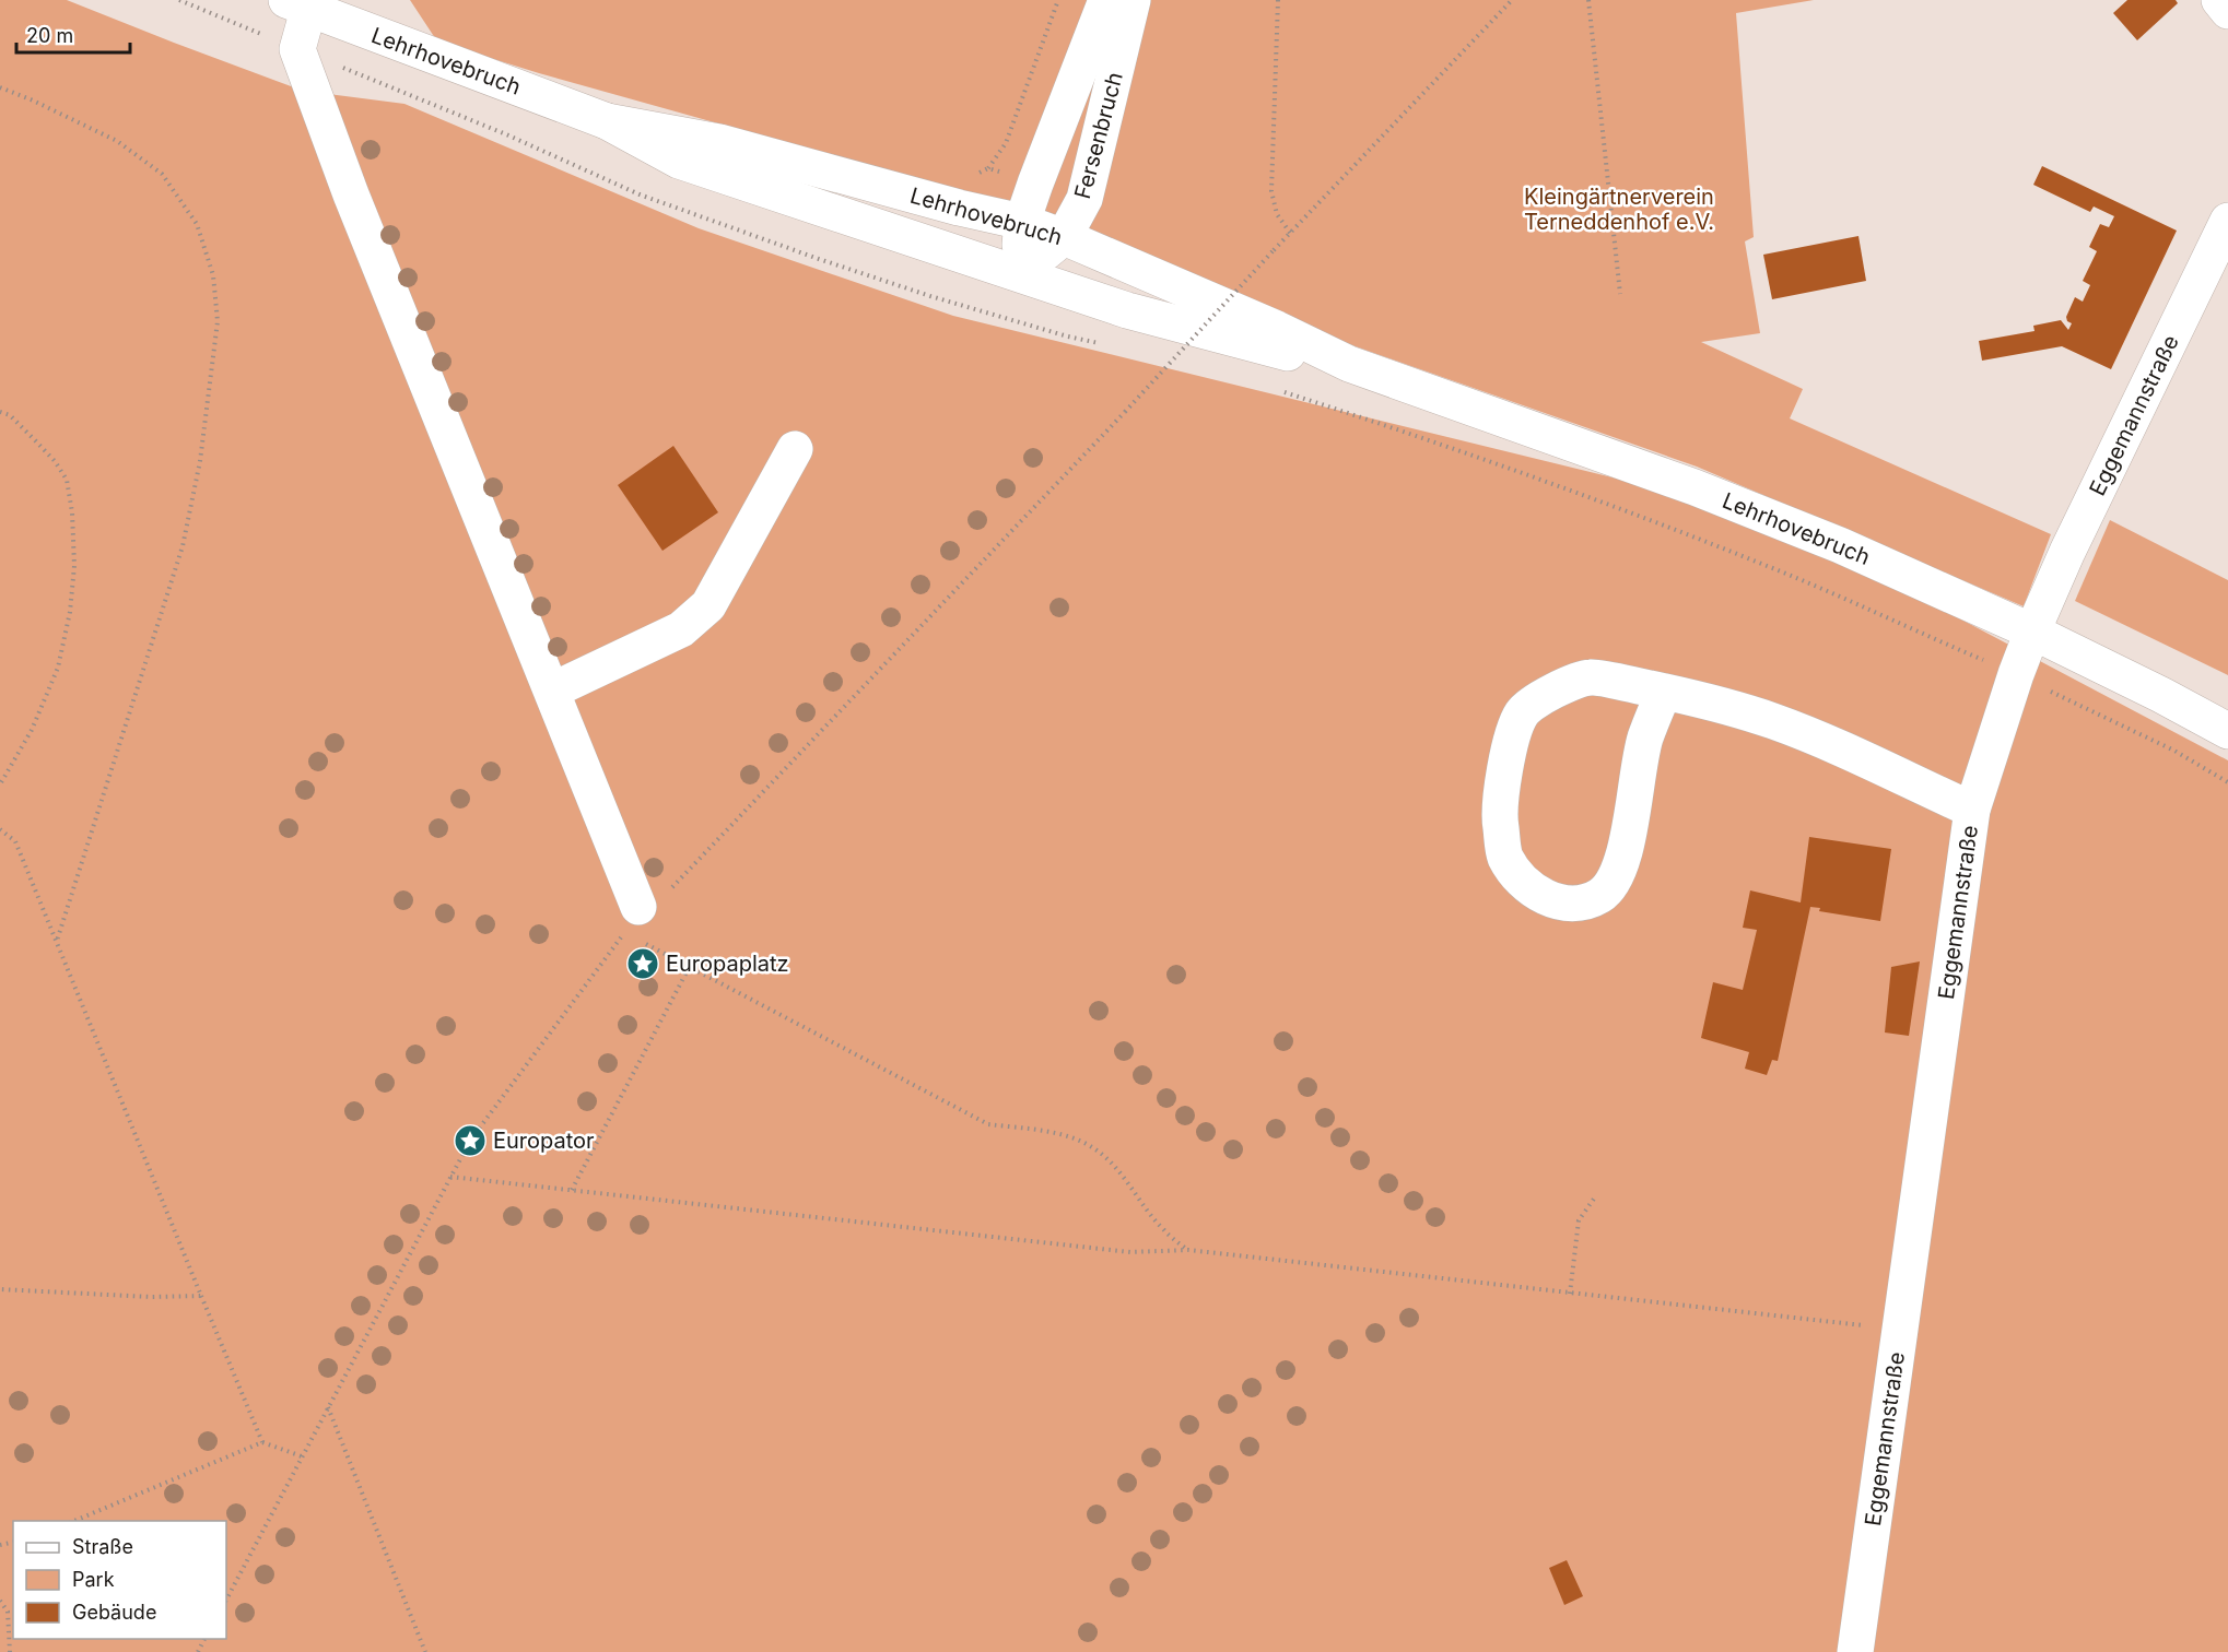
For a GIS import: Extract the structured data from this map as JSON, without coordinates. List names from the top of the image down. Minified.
{"streets":{"street":["Lehrhovebruch","Fersenbruch","Eggemannstraße"]},"crossings":[["Lehrhovebruch","Fersenbruch"],["Lehrhovebruch","Eggemannstraße"]],"parks":["Kleingärtnerverein Terneddenhof e.V."],"places":{"place":["Europaplatz","Europator"]},"legend":["Straße","Park","Gebäude"],"scale_bar":"20 m"}
